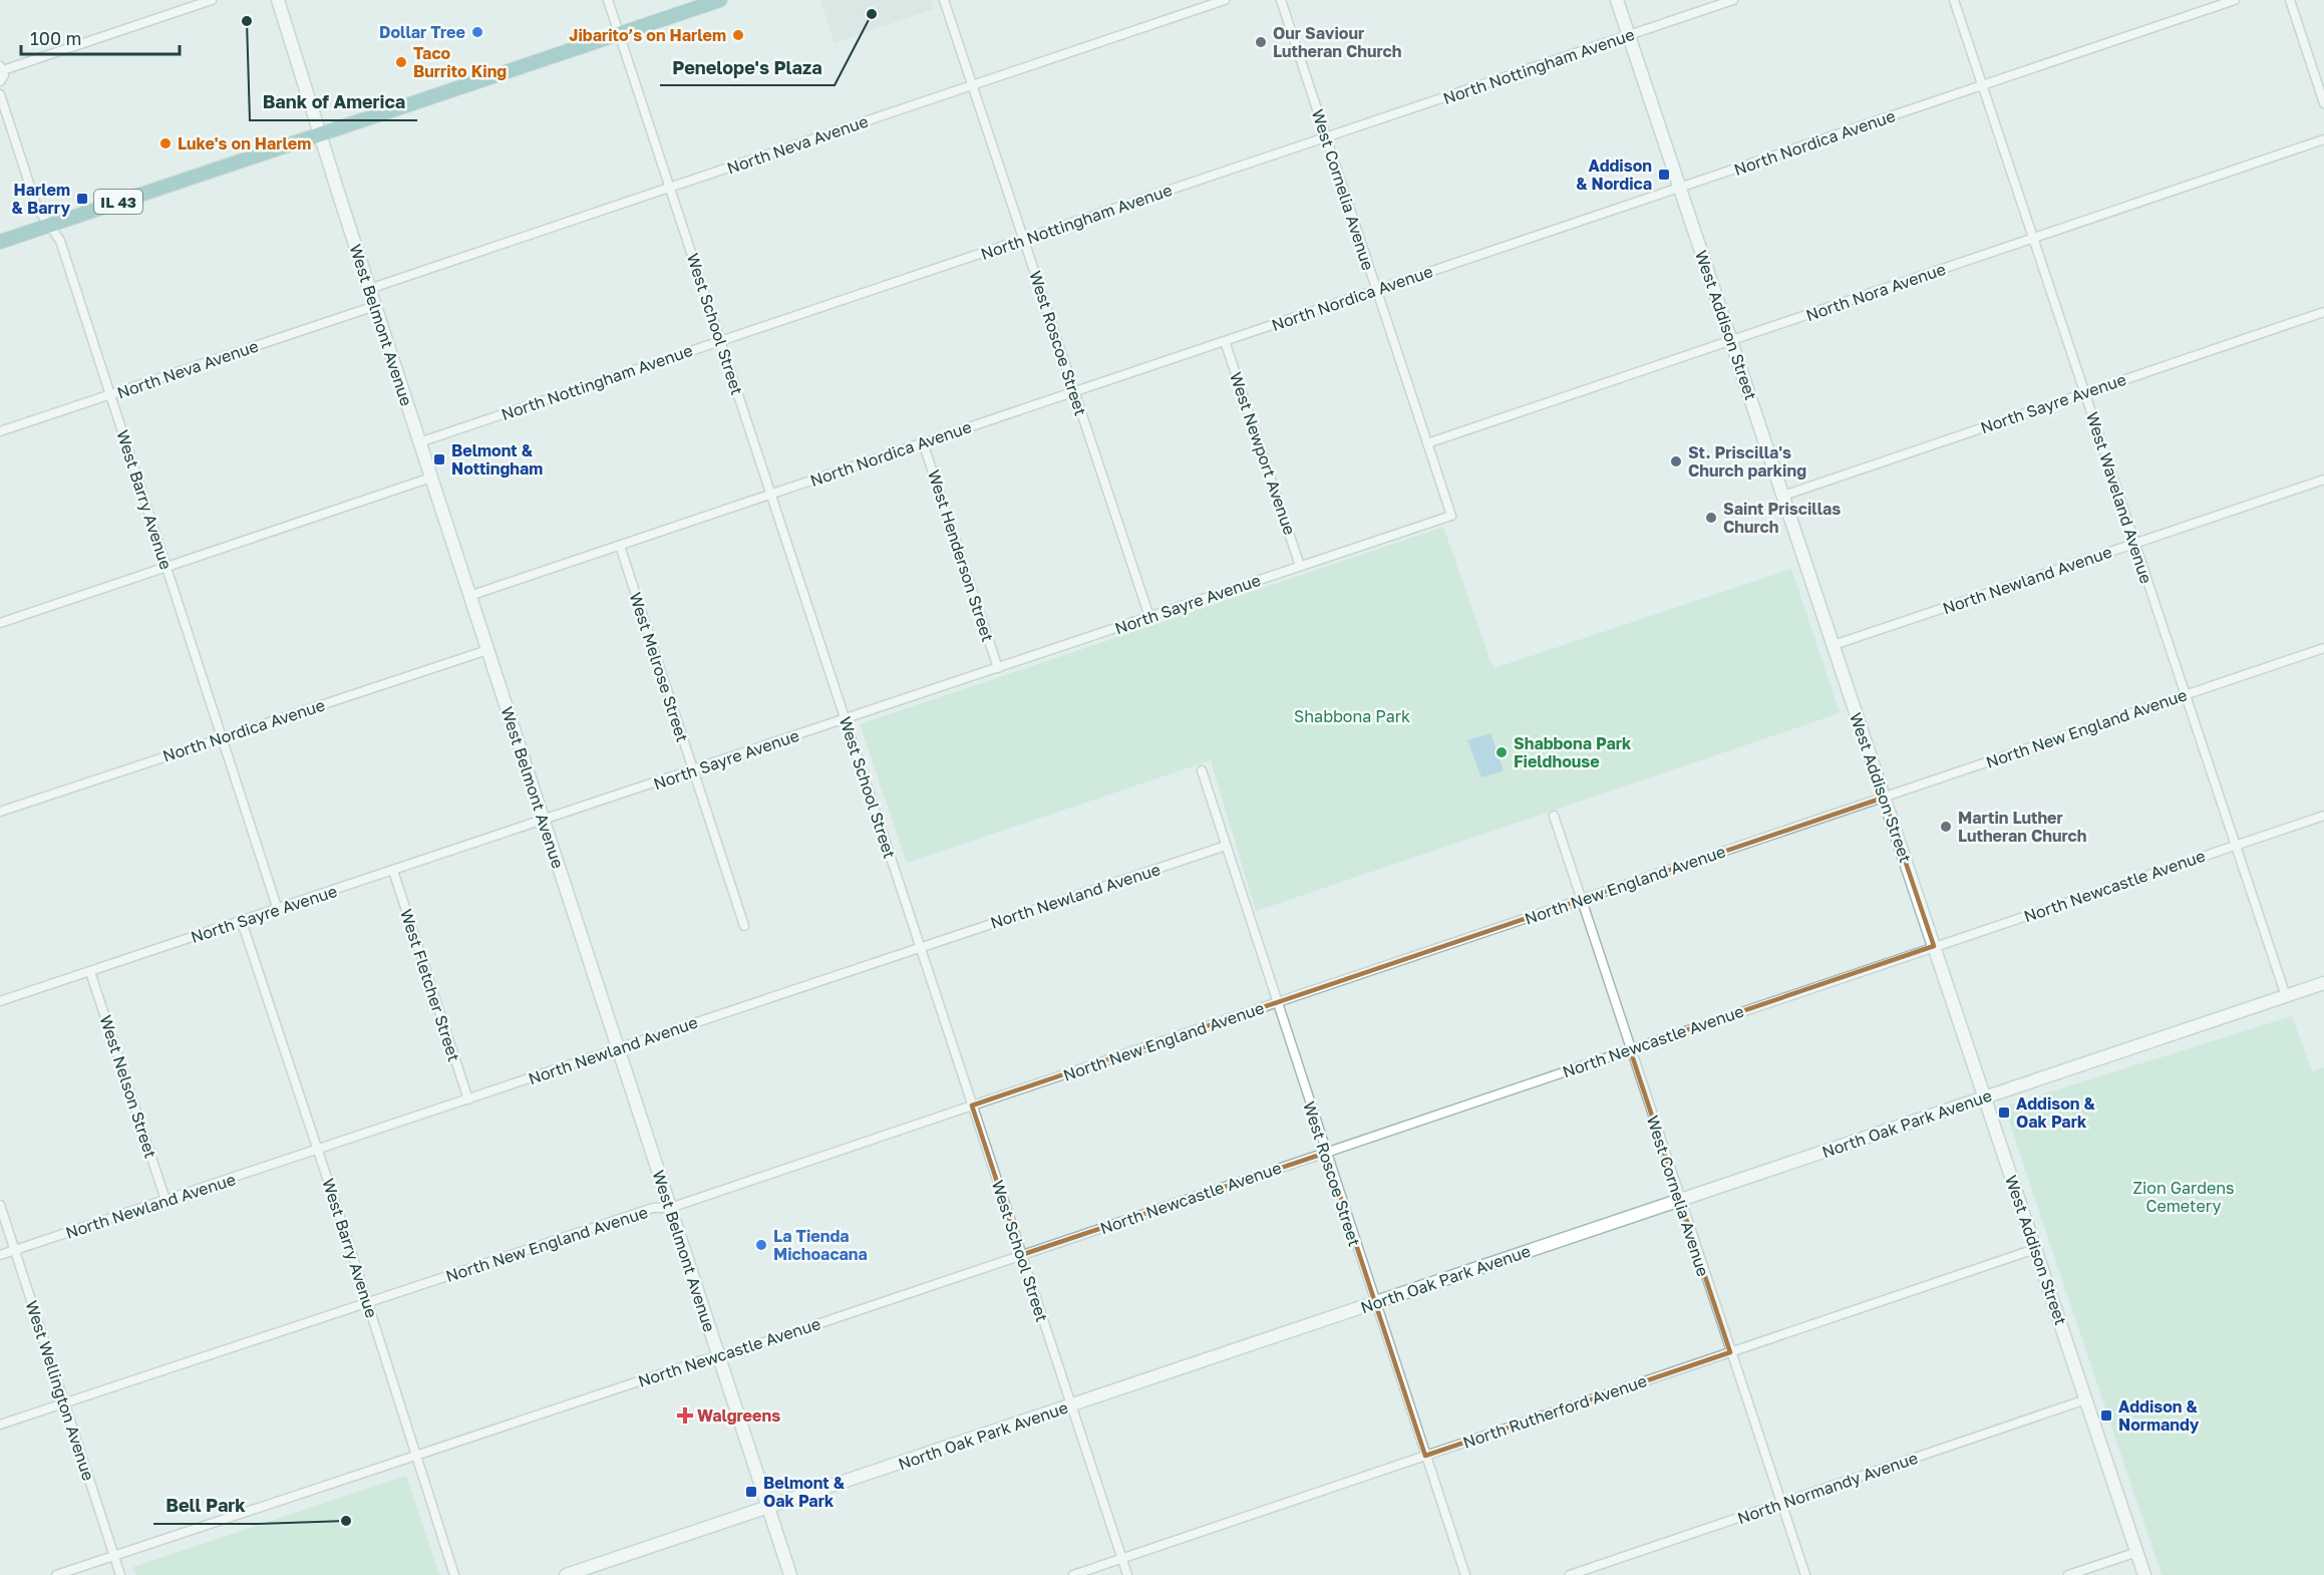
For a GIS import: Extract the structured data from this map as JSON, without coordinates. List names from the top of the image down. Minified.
{"streets":{"main road":["IL 43"],"street":["North Nottingham Avenue","North Nordica Avenue","North Neva Avenue","West Cornelia Avenue","North Nora Avenue","West School Street","West Belmont Avenue","West Addison Street","West Roscoe Street","North Sayre Avenue","West Newport Avenue","West Waveland Avenue","West Barry Avenue","West Henderson Street","North Newland Avenue","West Melrose Street","North New England Avenue","North Newcastle Avenue","West Fletcher Street","West Nelson Street","North Oak Park Avenue","West Wellington Avenue","North Rutherford Avenue","North Normandy Avenue"]},"crossings":[["North Nottingham Avenue","West Cornelia Avenue"],["North Nottingham Avenue","West School Street"],["North Nottingham Avenue","West Belmont Avenue"],["North Nottingham Avenue","West Addison Street"],["North Nottingham Avenue","West Roscoe Street"],["North Nordica Avenue","West Cornelia Avenue"],["North Nordica Avenue","West School Street"],["North Nordica Avenue","West Belmont Avenue"],["North Nordica Avenue","West Addison Street"],["North Nordica Avenue","West Roscoe Street"],["North Nordica Avenue","West Newport Avenue"],["North Nordica Avenue","West Waveland Avenue"],["North Nordica Avenue","West Barry Avenue"],["North Nordica Avenue","West Henderson Street"],["North Nordica Avenue","West Melrose Street"],["North Neva Avenue","West School Street"],["North Neva Avenue","West Belmont Avenue"],["North Neva Avenue","West Roscoe Street"],["North Neva Avenue","West Barry Avenue"],["West Cornelia Avenue","North Nora Avenue"],["West Cornelia Avenue","North Sayre Avenue"],["West Cornelia Avenue","North New England Avenue"],["West Cornelia Avenue","North Newcastle Avenue"],["West Cornelia Avenue","North Oak Park Avenue"],["West Cornelia Avenue","North Rutherford Avenue"],["West Cornelia Avenue","North Normandy Avenue"],["IL 43","West School Street"],["IL 43","West Belmont Avenue"],["IL 43","West Barry Avenue"],["North Nora Avenue","West Addison Street"],["North Nora Avenue","West Waveland Avenue"],["West School Street","North Sayre Avenue"],["West School Street","North Newland Avenue"],["West School Street","North New England Avenue"],["West School Street","North Newcastle Avenue"],["West School Street","North Oak Park Avenue"],["West School Street","North Rutherford Avenue"],["West Belmont Avenue","North Sayre Avenue"],["West Belmont Avenue","North Newland Avenue"],["West Belmont Avenue","North New England Avenue"],["West Belmont Avenue","North Newcastle Avenue"],["West Belmont Avenue","North Oak Park Avenue"],["West Addison Street","North Sayre Avenue"],["West Addison Street","North Newland Avenue"],["West Addison Street","North New England Avenue"],["West Addison Street","North Newcastle Avenue"],["West Addison Street","North Oak Park Avenue"],["West Addison Street","North Rutherford Avenue"],["West Addison Street","North Normandy Avenue"],["West Roscoe Street","North Sayre Avenue"],["West Roscoe Street","North Newland Avenue"],["West Roscoe Street","North New England Avenue"],["West Roscoe Street","North Newcastle Avenue"],["West Roscoe Street","North Oak Park Avenue"],["West Roscoe Street","North Rutherford Avenue"],["North Sayre Avenue","West Newport Avenue"],["North Sayre Avenue","West Waveland Avenue"],["North Sayre Avenue","West Barry Avenue"],["North Sayre Avenue","West Henderson Street"],["North Sayre Avenue","West Melrose Street"],["North Sayre Avenue","West Fletcher Street"],["North Sayre Avenue","West Nelson Street"],["West Waveland Avenue","North Newland Avenue"],["West Waveland Avenue","North New England Avenue"],["West Waveland Avenue","North Newcastle Avenue"],["West Waveland Avenue","North Oak Park Avenue"],["West Barry Avenue","North Newland Avenue"],["West Barry Avenue","North New England Avenue"],["West Barry Avenue","North Newcastle Avenue"],["North Newland Avenue","West Fletcher Street"],["North Newland Avenue","West Nelson Street"],["North Newland Avenue","West Wellington Avenue"],["North New England Avenue","West Wellington Avenue"],["North Newcastle Avenue","West Wellington Avenue"]],"parks":["Shabbona Park","Zion Gardens Cemetery"],"places":{"other":["Penelope's Plaza","Bank of America","Dollar Tree","Jibarito’s on Harlem","Our Saviour Lutheran Church","Taco Burrito King","Luke's on Harlem","St. Priscilla's Church parking","Saint Priscillas Church","Shabbona Park Fieldhouse","Martin Luther Lutheran Church","La Tienda Michoacana","Bell Park"],"transit":["Addison & Nordica","Harlem & Barry","Belmont & Nottingham","Addison & Oak Park","Addison & Normandy","Belmont & Oak Park"],"health":["Walgreens"]},"scale_bar":"100 m"}
